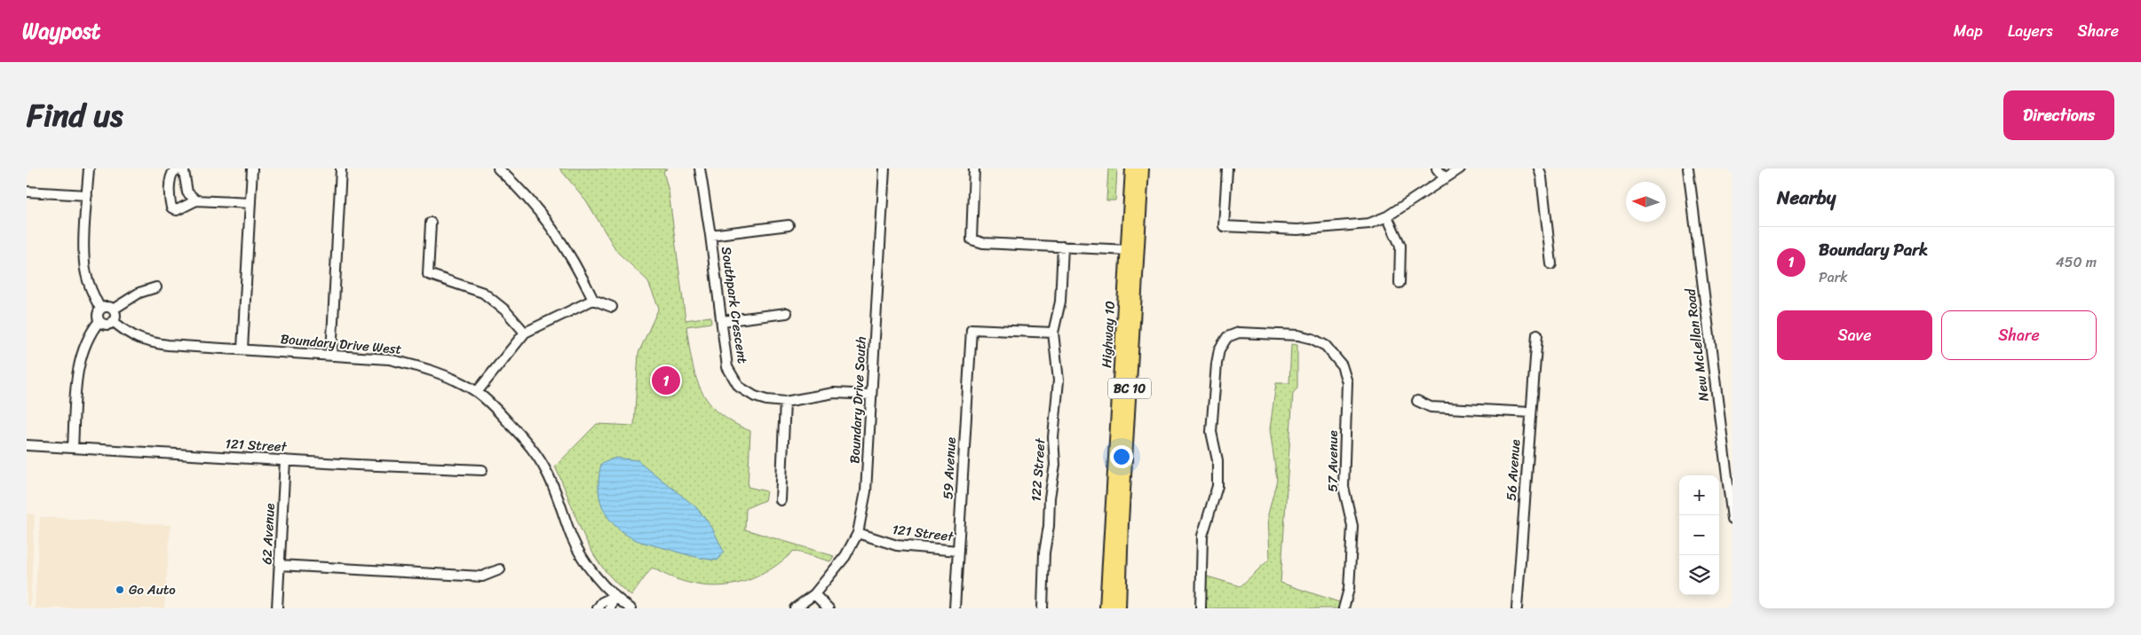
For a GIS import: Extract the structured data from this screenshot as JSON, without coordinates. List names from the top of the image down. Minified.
{"streets":{"highway":["Highway 10","BC 10"],"street":["Southpark Crescent","Boundary Drive West","New McLellan Road","Boundary Drive South","121 Street","57 Avenue","59 Avenue","122 Street","56 Avenue","62 Avenue"]},"crossings":[["Southpark Crescent","Boundary Drive South"],["Boundary Drive South","121 Street"],["121 Street","59 Avenue"],["121 Street","62 Avenue"],["59 Avenue","122 Street"]],"places":["Go Auto"],"north":"left","page":{"header":"Waypost","nav":["Map","Layers","Share"],"title":"Find us","buttons":["Directions",["Save","Share"]],"heading":"Nearby","list":[{"mark":"1","name":"Boundary Park","note":"Park","value":"450 m"}],"pins":"1","map_buttons":["+","−"]}}
